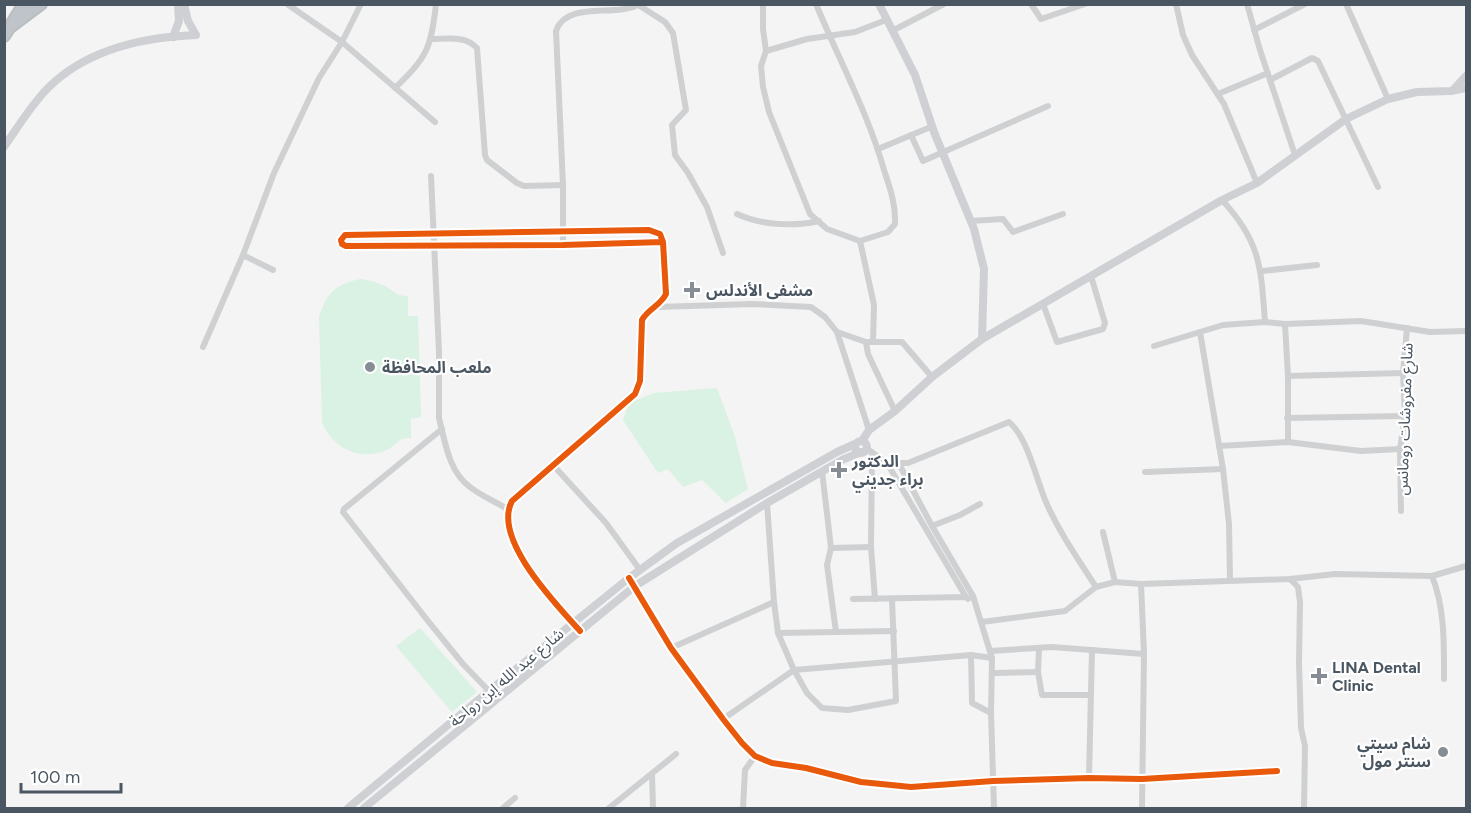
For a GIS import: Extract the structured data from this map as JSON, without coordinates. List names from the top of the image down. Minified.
{"streets":{"street":["شارع مفروشات رومانس","شارع عبد الله إبن رواحة"]},"places":{"health":["مشفى الأندلس","الدكتور براء جديني","LINA Dental Clinic"],"other":["ملعب المحافظة","شام سيتي سنتر مول"]},"scale_bar":"100 m"}
